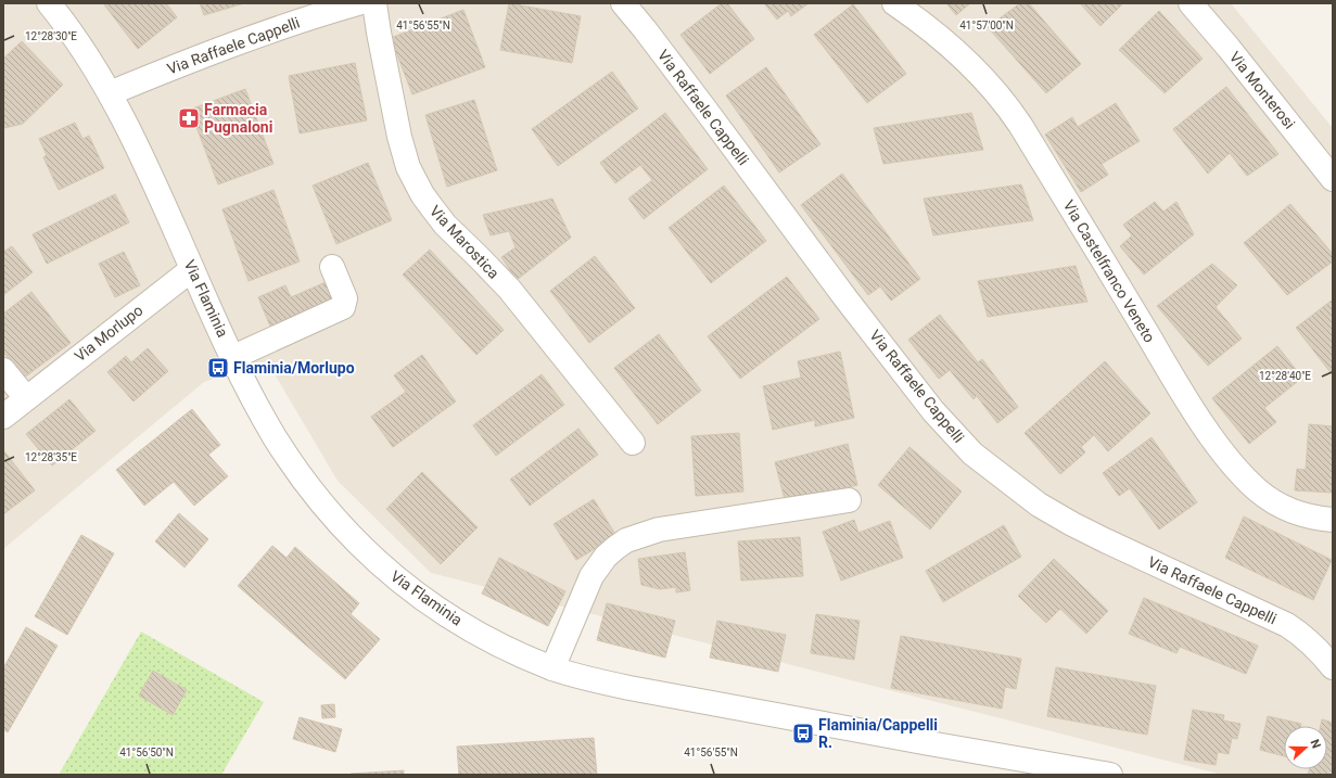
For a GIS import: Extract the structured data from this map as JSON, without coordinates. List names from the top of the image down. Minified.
{"streets":{"street":["Via Raffaele Cappelli","Via Monterosi","Via Marostica","Via Castelfranco Veneto","Via Flaminia","Via Morlupo"]},"crossings":[["Via Raffaele Cappelli","Via Flaminia"],["Via Flaminia","Via Morlupo"]],"places":{"pharmacy":["Farmacia Pugnaloni"],"bus stop":["Flaminia/Morlupo","Flaminia/Cappelli R."]},"north":"right","coordinates":["41°57'00\"N","41°56'55\"N","12°28'30\"E","12°28'40\"E","12°28'35\"E","41°56'50\"N"]}
